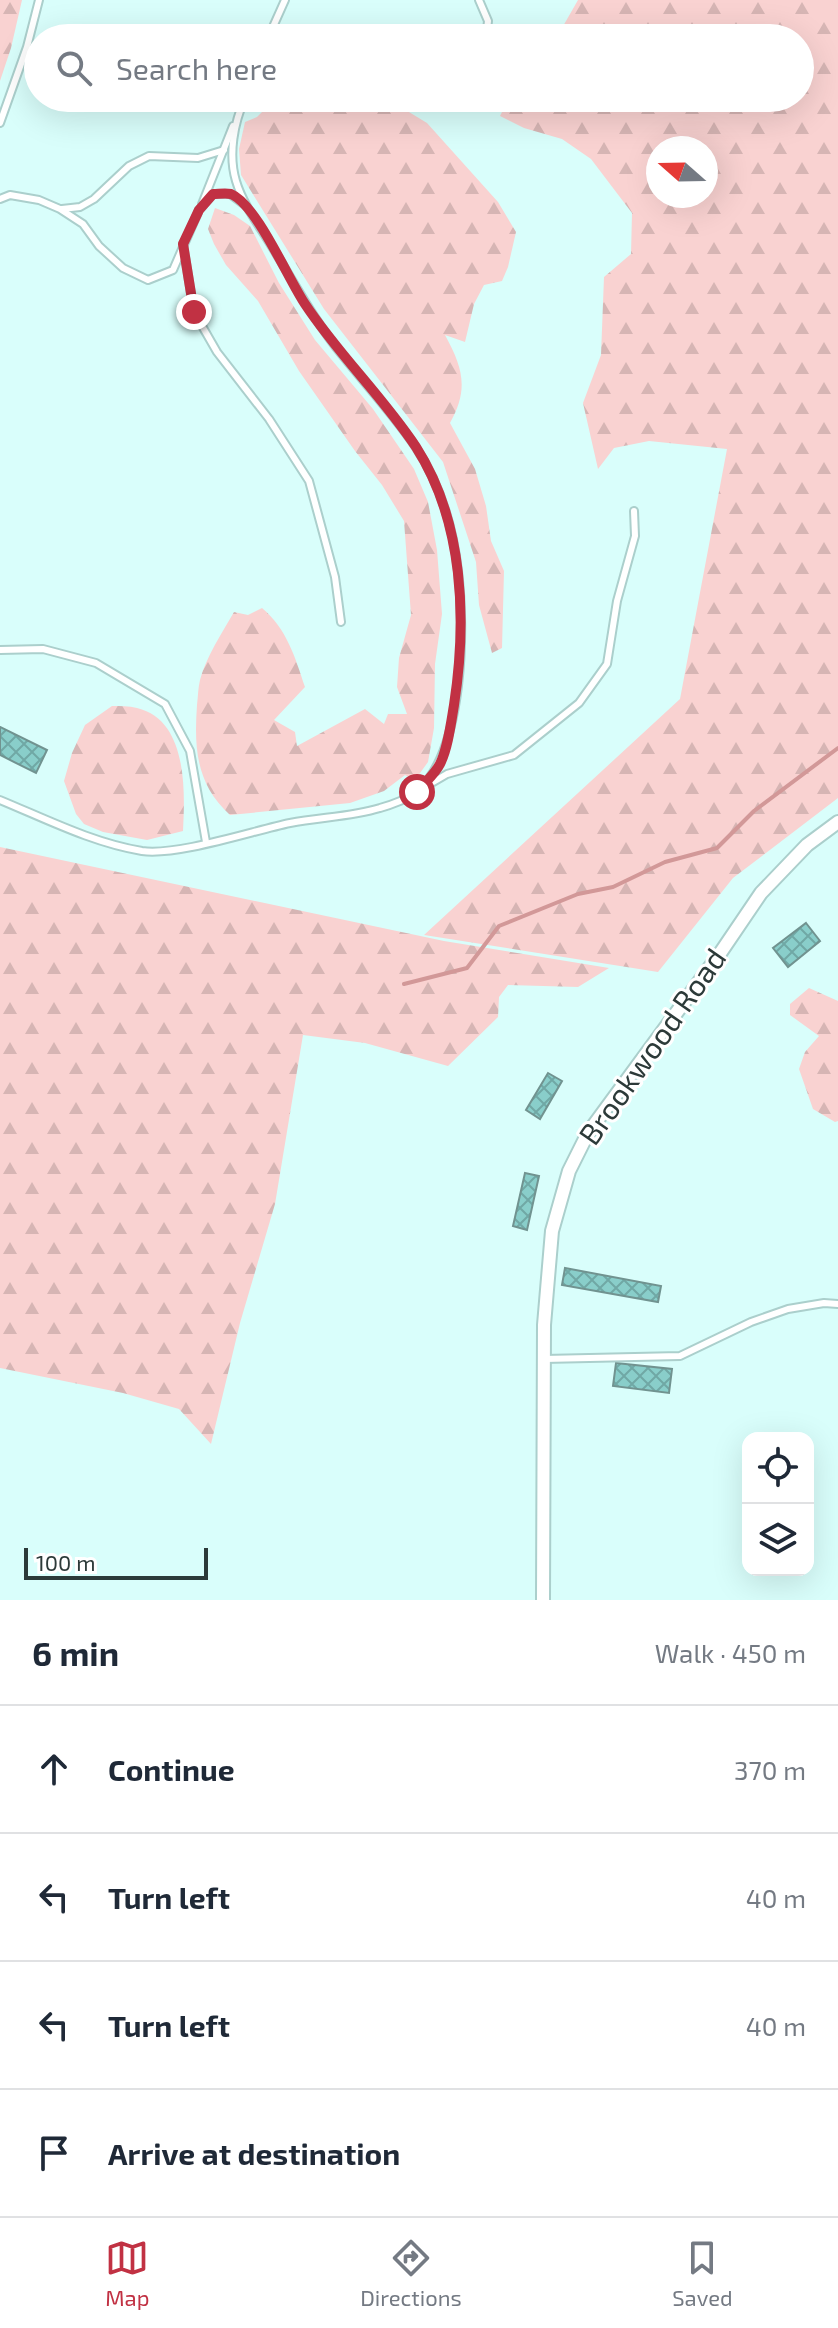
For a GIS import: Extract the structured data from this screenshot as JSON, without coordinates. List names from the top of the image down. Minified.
{"streets":{"street":["Brookwood Road"]},"scale_bar":"100 m","north":"left","page":{"search":"Search here","scale":"100 m","heading":["6 min","Walk · 450 m"],"list":[["Continue","370 m"],["Turn left","40 m"],["Turn left","40 m"],"Arrive at destination"],"nav":["Map","Directions","Saved"]}}
